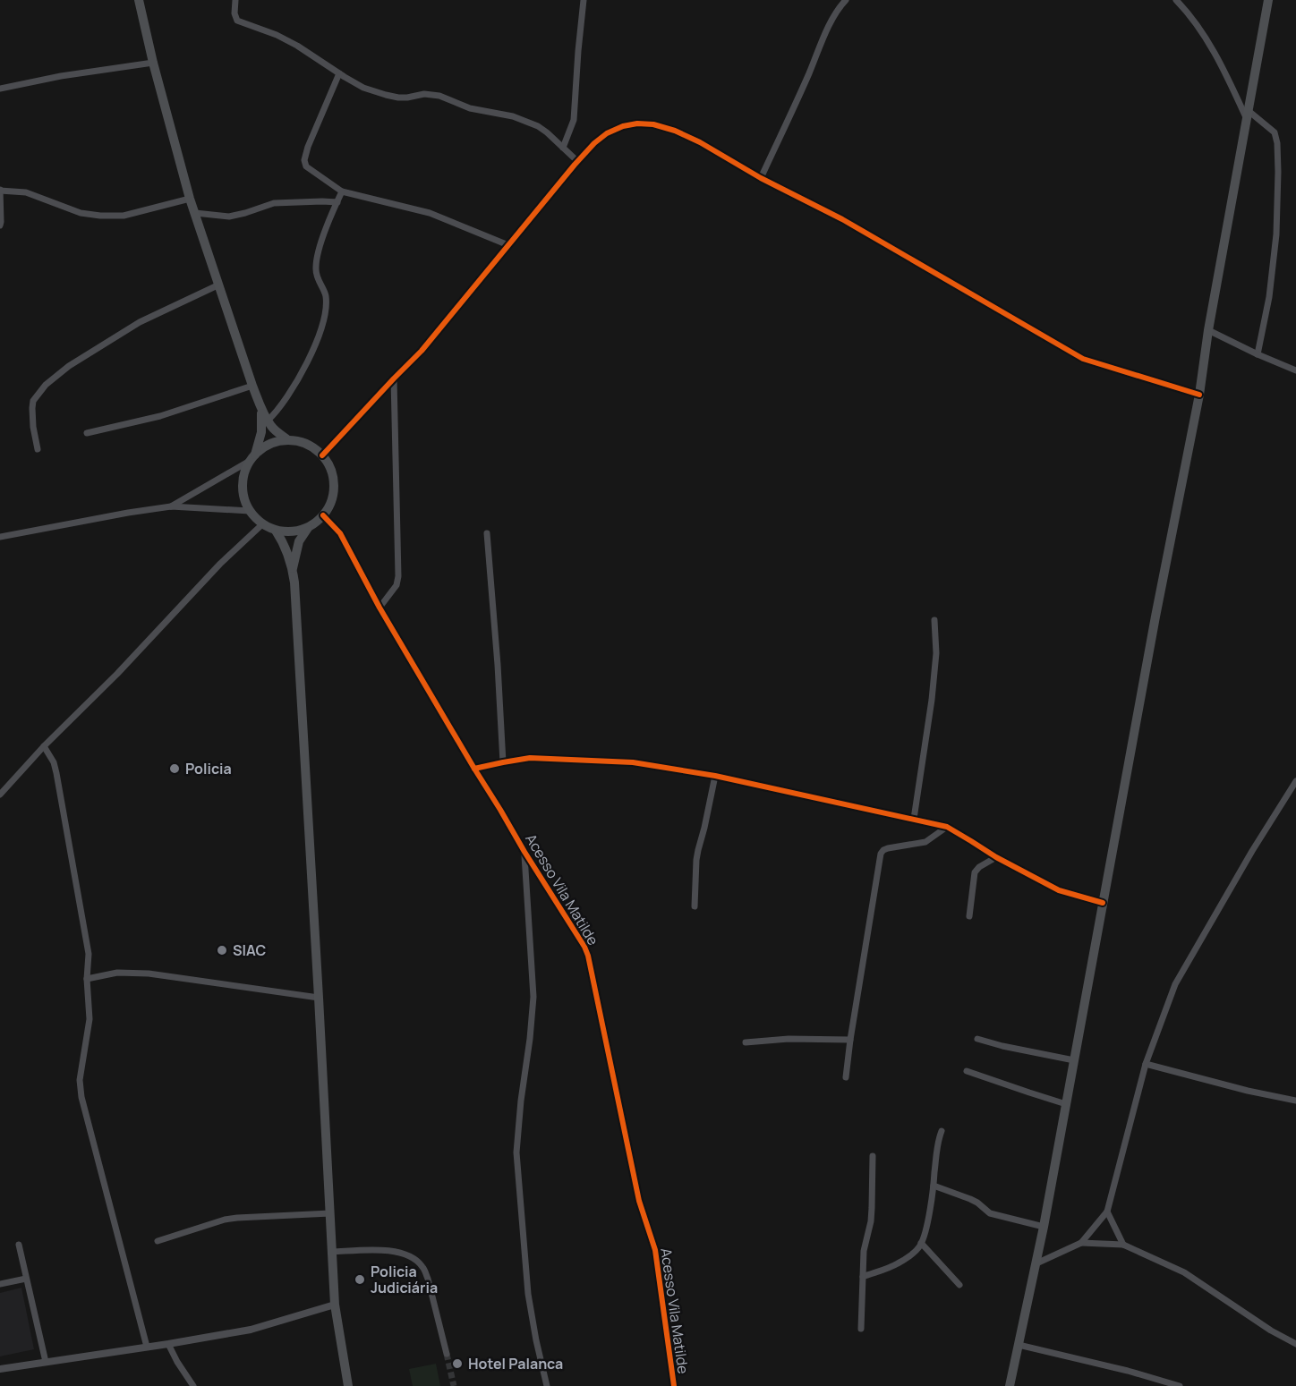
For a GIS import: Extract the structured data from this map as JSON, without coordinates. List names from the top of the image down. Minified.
{"streets":{"street":["Acesso Vila Matilde"]},"places":["Policia","SIAC","Policia Judiciária","Hotel Palanca"]}
